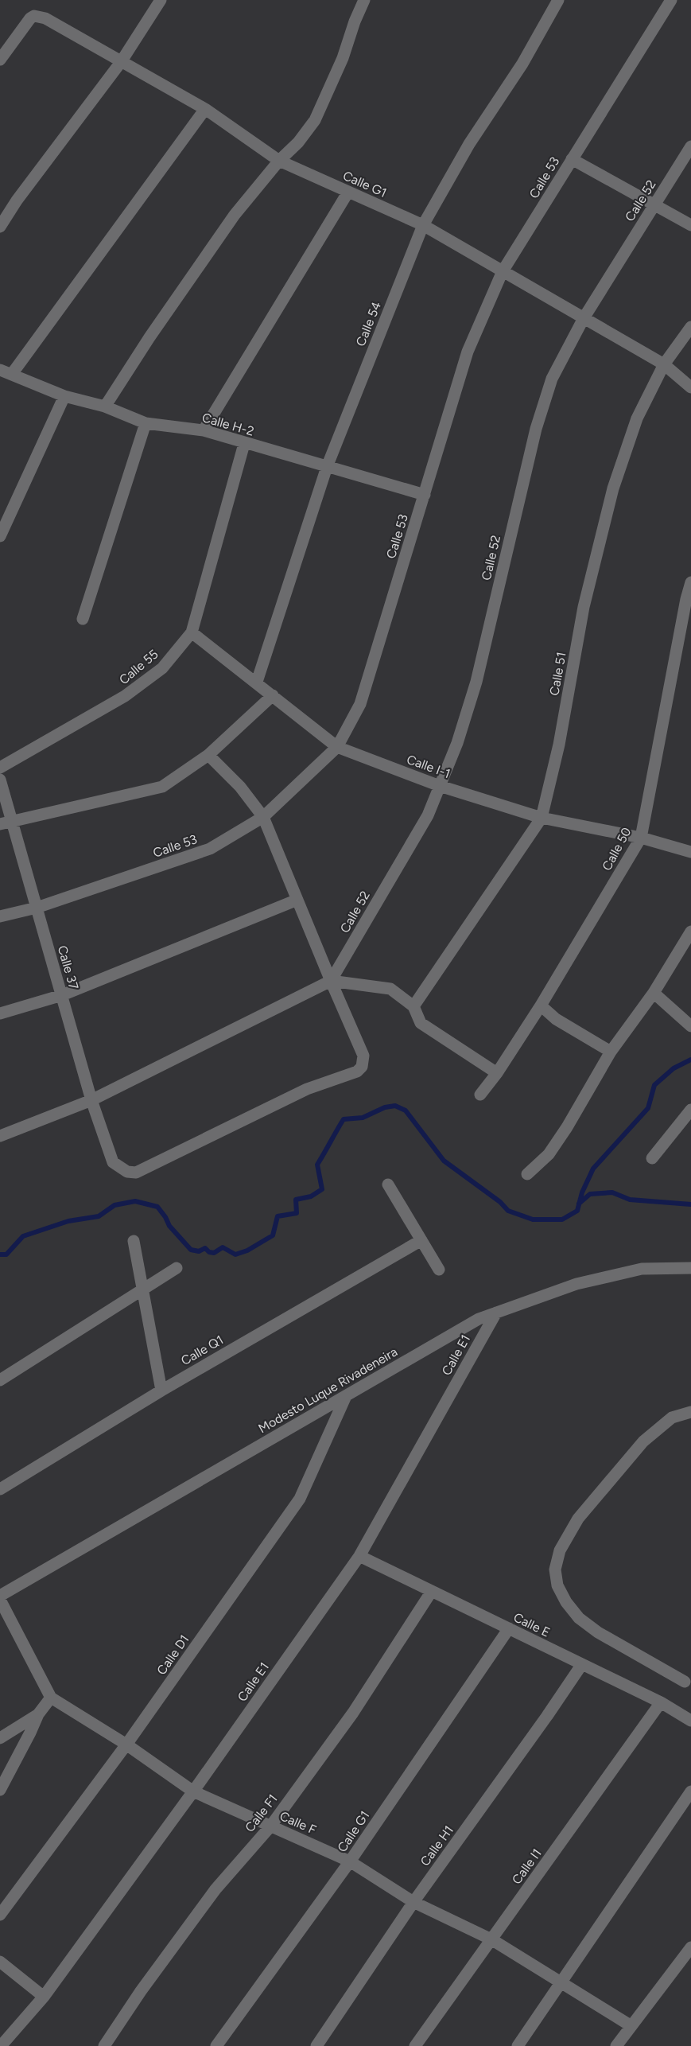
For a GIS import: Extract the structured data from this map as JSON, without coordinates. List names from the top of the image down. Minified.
{"streets":{"street":["Calle 53","Calle G1","Calle 52","Calle 54","Calle H-2","Calle 55","Calle 51","Calle I-1","Calle 50","Calle 37","Calle Q1","Calle E1","Modesto Luque Rivadeneira","Calle E","Calle D1","Calle F1","Calle F","Calle H1","Calle I1"]},"crossings":[["Calle 53","Calle G1"],["Calle 53","Calle H-2"],["Calle 53","Calle I-1"],["Calle 53","Calle 37"],["Calle G1","Calle 52"],["Calle G1","Calle 54"],["Calle G1","Calle 51"],["Calle G1","Calle E"],["Calle G1","Calle F"],["Calle 52","Calle I-1"],["Calle 52","Calle 37"],["Calle 54","Calle H-2"],["Calle 54","Calle I-1"],["Calle H-2","Calle 55"],["Calle 55","Calle I-1"],["Calle 51","Calle I-1"],["Calle I-1","Calle 50"],["Calle E1","Modesto Luque Rivadeneira"],["Calle E1","Calle E"],["Calle E1","Calle F"],["Modesto Luque Rivadeneira","Calle D1"],["Calle E","Calle F1"],["Calle E","Calle H1"],["Calle E","Calle I1"],["Calle D1","Calle F"],["Calle F1","Calle F"],["Calle F","Calle H1"],["Calle F","Calle I1"]]}
